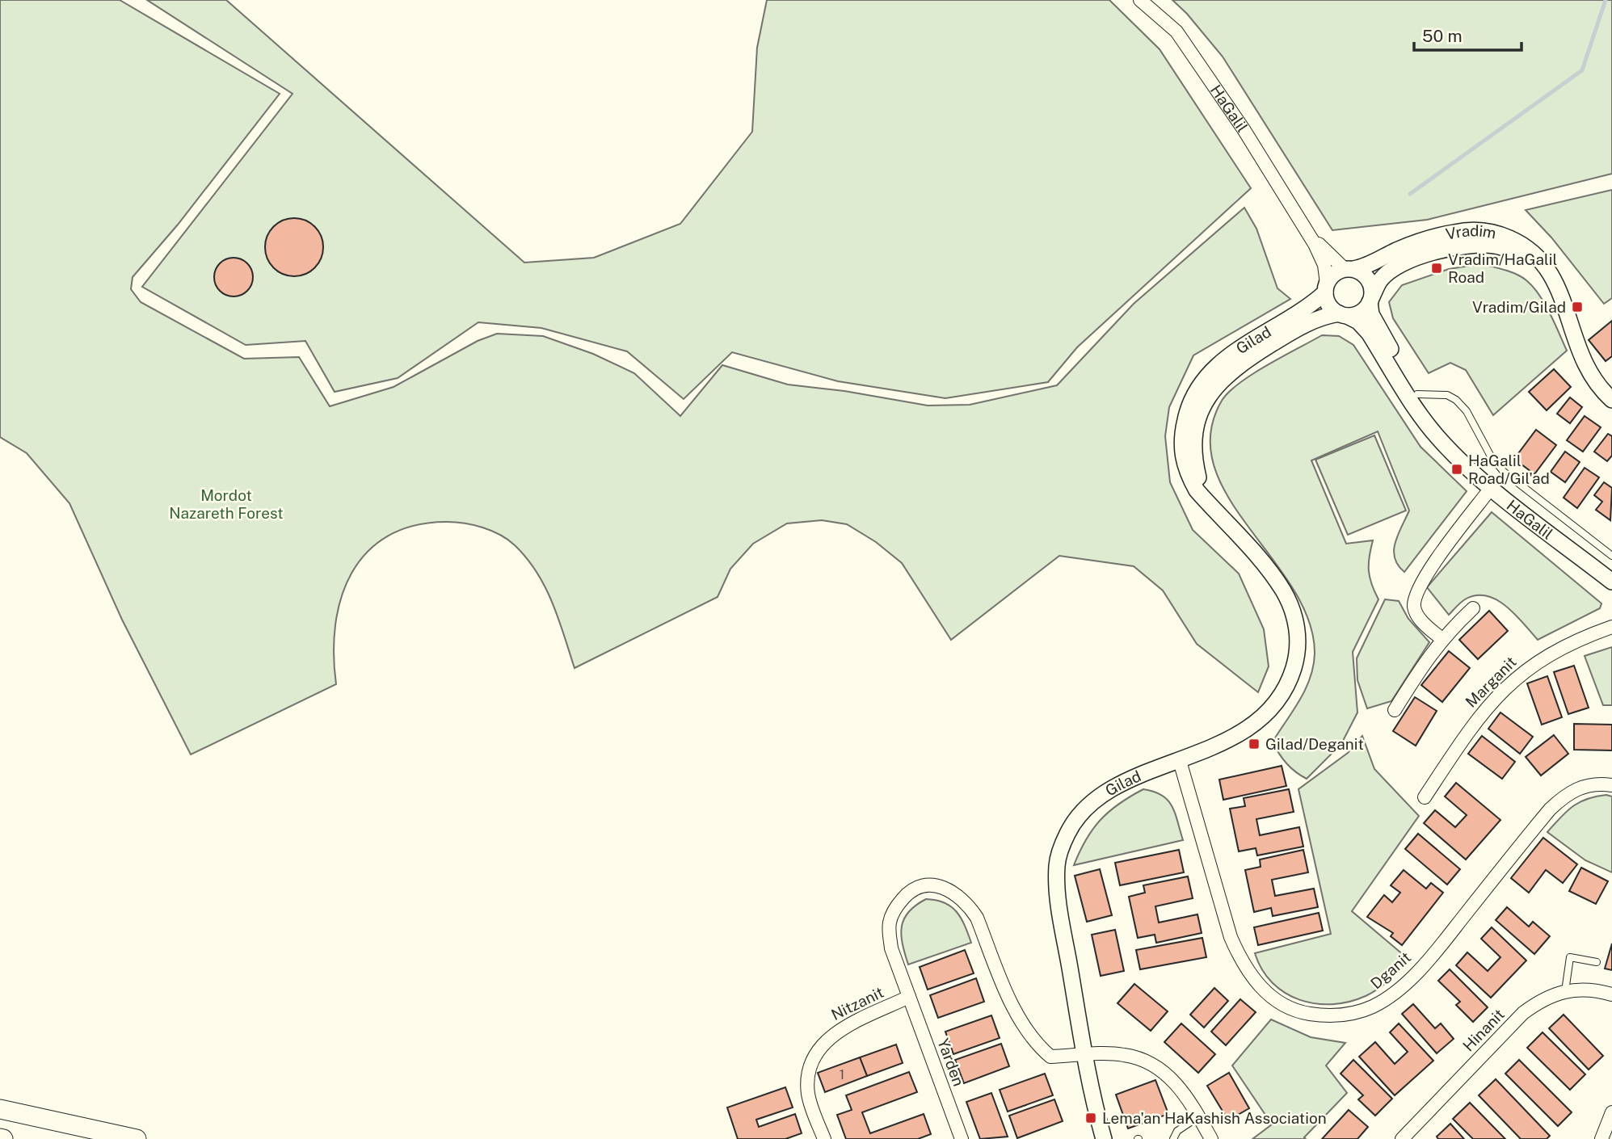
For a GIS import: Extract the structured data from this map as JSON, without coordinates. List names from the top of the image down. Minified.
{"streets":{"street":["HaGalil","Vradim","Gilad","Marganit","Dganit","Nitzanit","Hinanit","Yarden"]},"crossings":[["HaGalil","Vradim"],["HaGalil","Gilad"],["Vradim","Gilad"],["Gilad","Dganit"],["Gilad","Yarden"],["Nitzanit","Yarden"]],"parks":["Mordot Nazareth Forest"],"places":{"transit":["Vradim/HaGalil Road","Vradim/Gilad","HaGalil Road/Gil'ad","Gilad/Deganit","Lema'an HaKashish Association"]},"house_numbers":["1"],"scale_bar":"50 m"}
